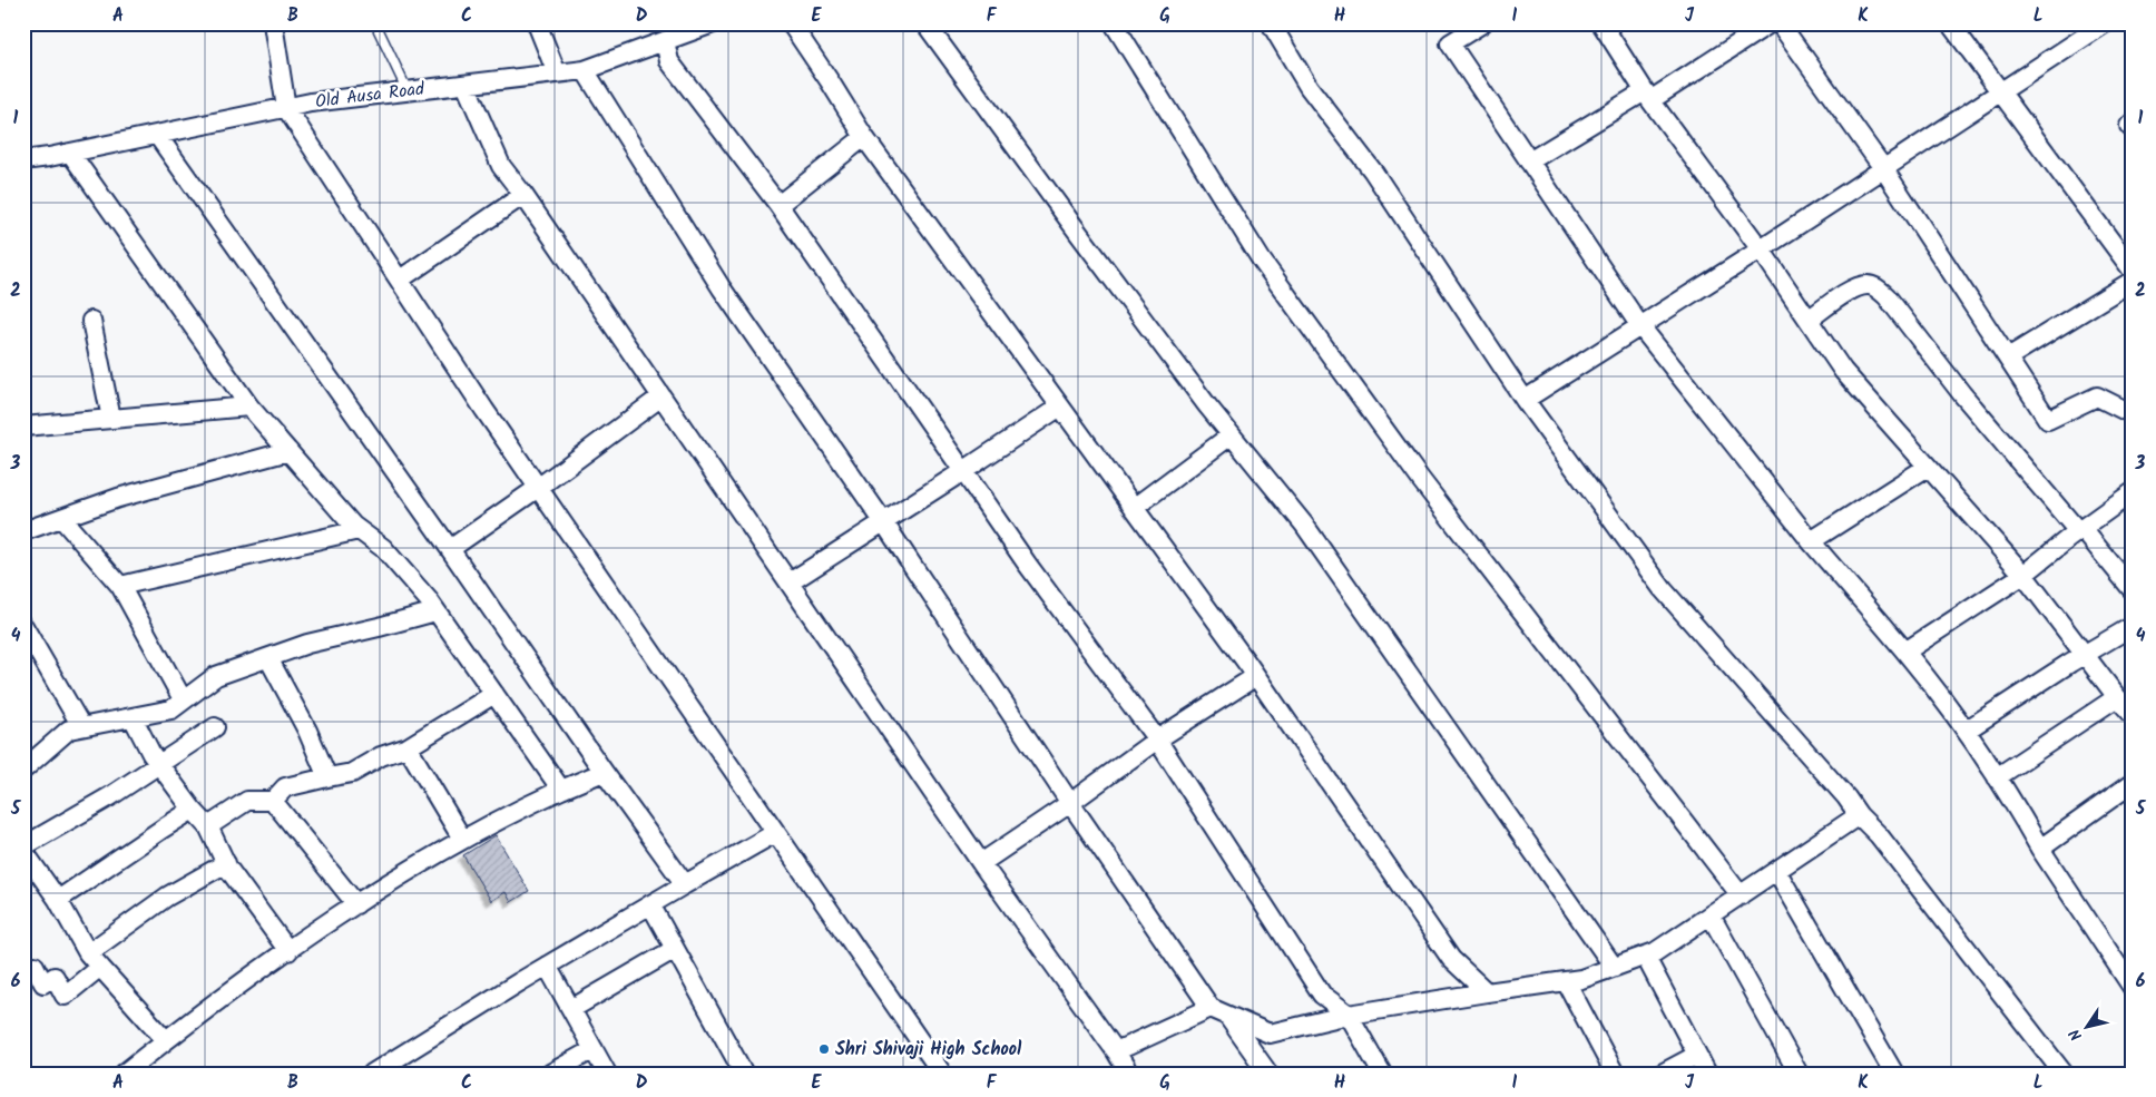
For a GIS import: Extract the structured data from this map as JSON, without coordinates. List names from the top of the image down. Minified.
{"streets":{"street":["Old Ausa Road"]},"places":["Shri Shivaji High School"],"north":"bottom left","grid":{"columns":["A","B","C","D","E","F","G","H","I","J","K","L"],"rows":["1","2","3","4","5","6"]}}
